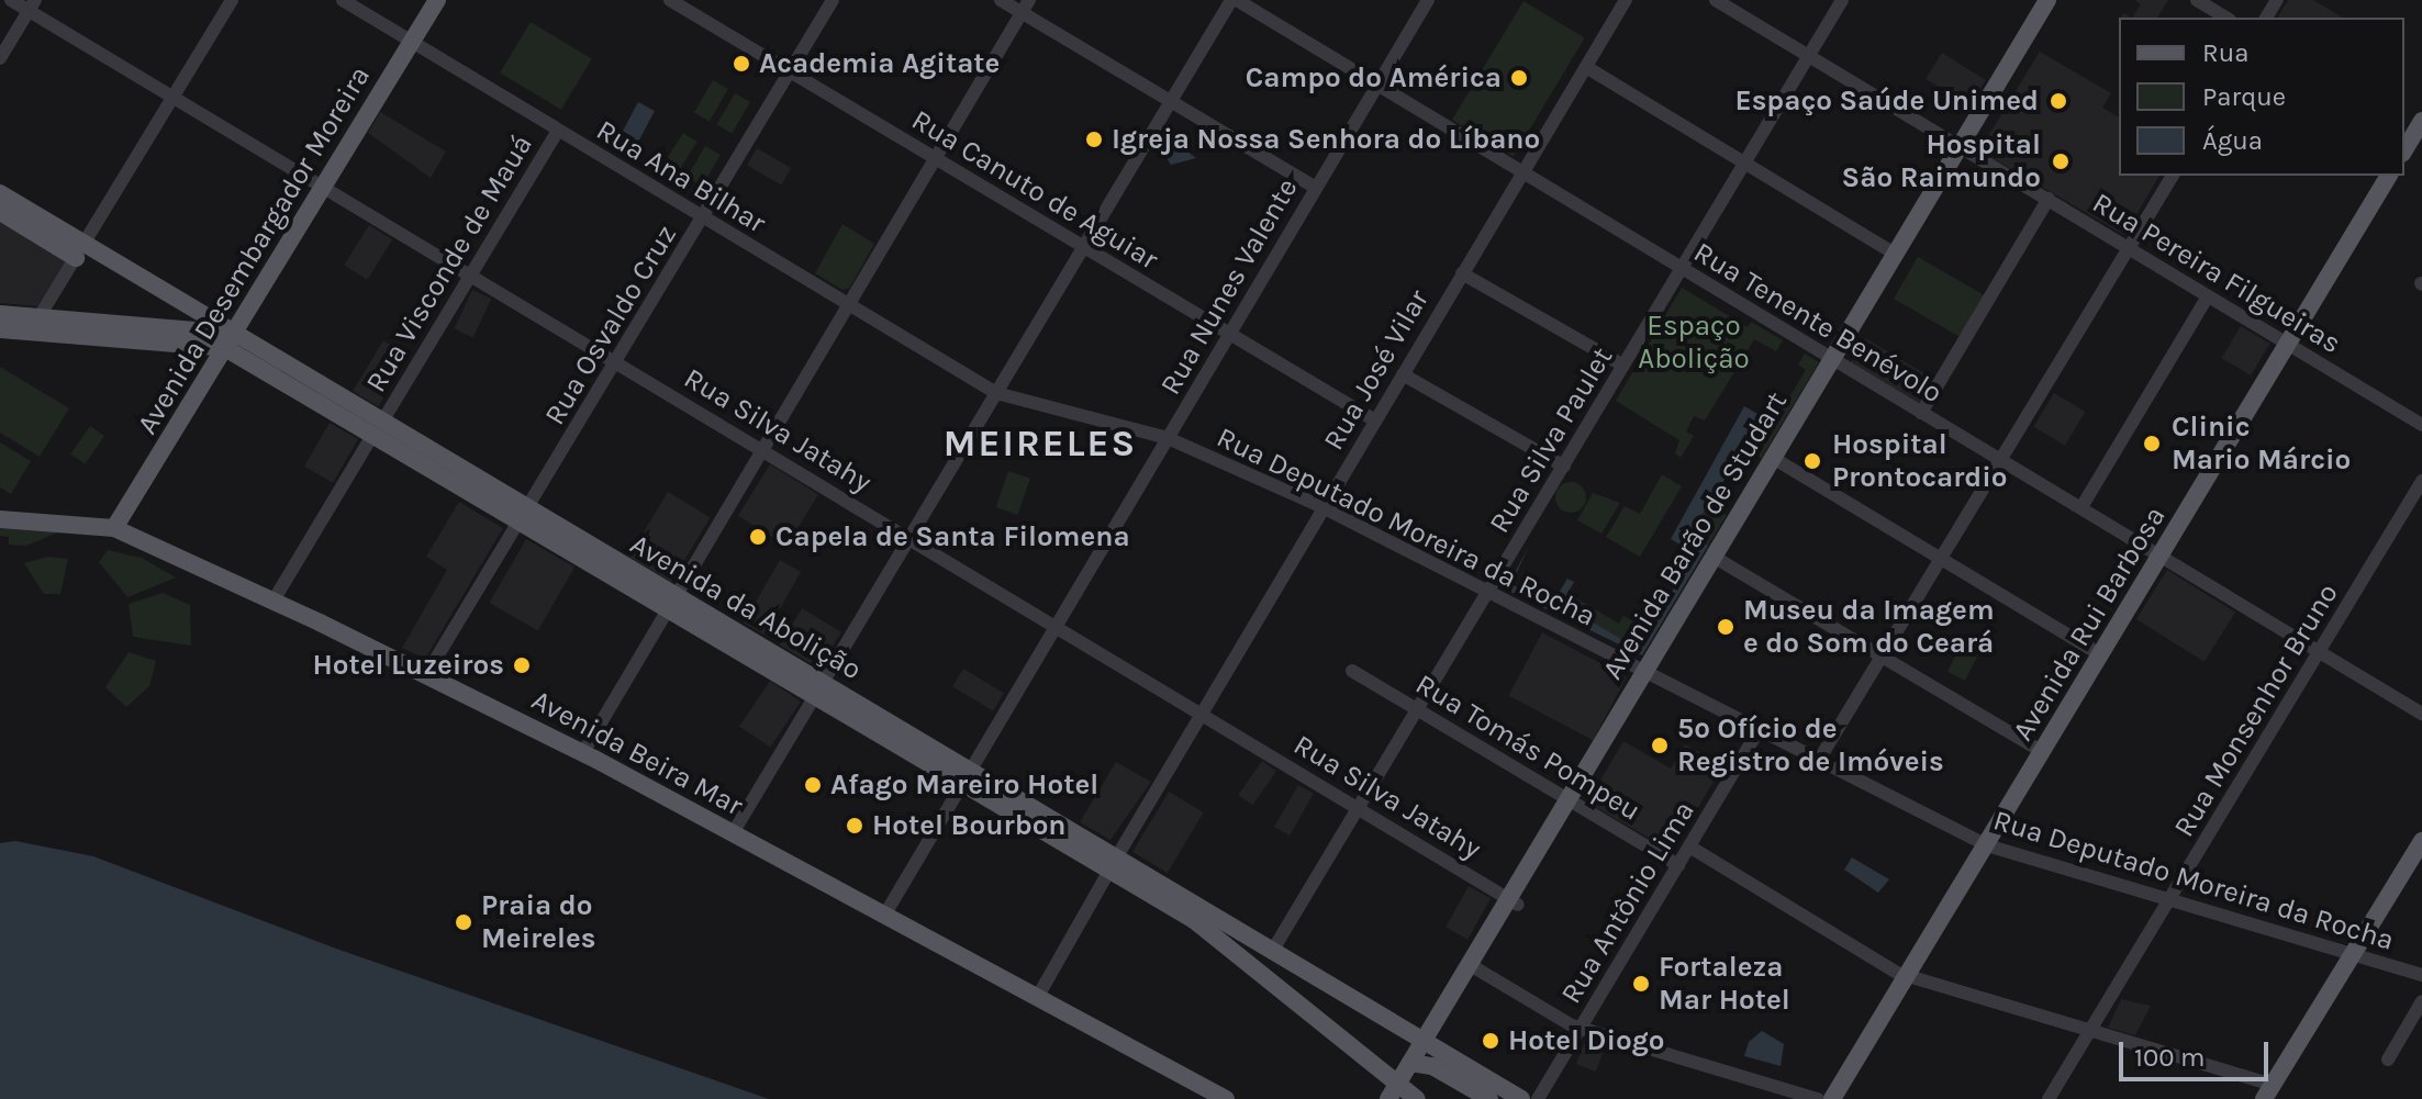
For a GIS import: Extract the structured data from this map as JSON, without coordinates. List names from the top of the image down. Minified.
{"streets":{"main road":["Avenida Desembargador Moreira","Avenida Barão de Studart","Avenida da Abolição","Avenida Rui Barbosa","Avenida Beira Mar"],"street":["Rua Ana Bilhar","Rua Canuto de Aguiar","Rua Visconde de Mauá","Rua Pereira Filgueiras","Rua Nunes Valente","Rua Tenente Benévolo","Rua Osvaldo Cruz","Rua José Vilar","Rua Silva Jatahy","Rua Silva Paulet","Rua Deputado Moreira da Rocha","Rua Monsenhor Bruno","Rua Tomás Pompeu","Rua Antônio Lima"]},"crossings":[["Rua Ana Bilhar","Avenida Desembargador Moreira"],["Rua Ana Bilhar","Rua Visconde de Mauá"],["Rua Ana Bilhar","Rua Osvaldo Cruz"],["Rua Ana Bilhar","Rua Deputado Moreira da Rocha"],["Rua Canuto de Aguiar","Rua Nunes Valente"],["Rua Canuto de Aguiar","Rua Osvaldo Cruz"],["Rua Canuto de Aguiar","Rua José Vilar"],["Avenida Desembargador Moreira","Rua Silva Jatahy"],["Avenida Desembargador Moreira","Avenida da Abolição"],["Avenida Desembargador Moreira","Avenida Beira Mar"],["Rua Visconde de Mauá","Rua Silva Jatahy"],["Rua Visconde de Mauá","Avenida da Abolição"],["Rua Visconde de Mauá","Avenida Beira Mar"],["Rua Pereira Filgueiras","Rua Silva Paulet"],["Rua Pereira Filgueiras","Avenida Barão de Studart"],["Rua Pereira Filgueiras","Avenida Rui Barbosa"],["Rua Nunes Valente","Rua Tenente Benévolo"],["Rua Nunes Valente","Rua Silva Jatahy"],["Rua Nunes Valente","Rua Deputado Moreira da Rocha"],["Rua Nunes Valente","Avenida da Abolição"],["Rua Nunes Valente","Avenida Beira Mar"],["Rua Tenente Benévolo","Rua José Vilar"],["Rua Tenente Benévolo","Rua Silva Paulet"],["Rua Tenente Benévolo","Avenida Barão de Studart"],["Rua Tenente Benévolo","Avenida Rui Barbosa"],["Rua Tenente Benévolo","Rua Monsenhor Bruno"],["Rua Osvaldo Cruz","Rua Silva Jatahy"],["Rua Osvaldo Cruz","Avenida da Abolição"],["Rua Osvaldo Cruz","Avenida Beira Mar"],["Rua José Vilar","Rua Silva Jatahy"],["Rua José Vilar","Rua Deputado Moreira da Rocha"],["Rua José Vilar","Avenida da Abolição"],["Rua José Vilar","Avenida Beira Mar"],["Rua Silva Jatahy","Rua Silva Paulet"],["Rua Silva Jatahy","Avenida Barão de Studart"],["Rua Silva Paulet","Rua Deputado Moreira da Rocha"],["Rua Silva Paulet","Avenida da Abolição"],["Rua Silva Paulet","Rua Tomás Pompeu"],["Rua Deputado Moreira da Rocha","Avenida Barão de Studart"],["Rua Deputado Moreira da Rocha","Avenida Rui Barbosa"],["Rua Deputado Moreira da Rocha","Rua Monsenhor Bruno"],["Rua Deputado Moreira da Rocha","Rua Antônio Lima"],["Avenida Barão de Studart","Avenida da Abolição"],["Avenida Barão de Studart","Rua Tomás Pompeu"],["Rua Tomás Pompeu","Rua Antônio Lima"]],"districts":["MEIRELES"],"parks":["Espaço Abolição"],"places":["Academia Agitate","Campo do América","Espaço Saúde Unimed","Igreja Nossa Senhora do Líbano","Hospital São Raimundo","Clinic Mario Márcio","Hospital Prontocardio","Capela de Santa Filomena","Museu da Imagem e do Som do Ceará","Hotel Luzeiros","5º Ofício de Registro de Imóveis","Afago Mareiro Hotel","Hotel Bourbon","Praia do Meireles","Fortaleza Mar Hotel","Hotel Diogo"],"legend":["Rua","Parque","Água"],"scale_bar":"100 m"}
